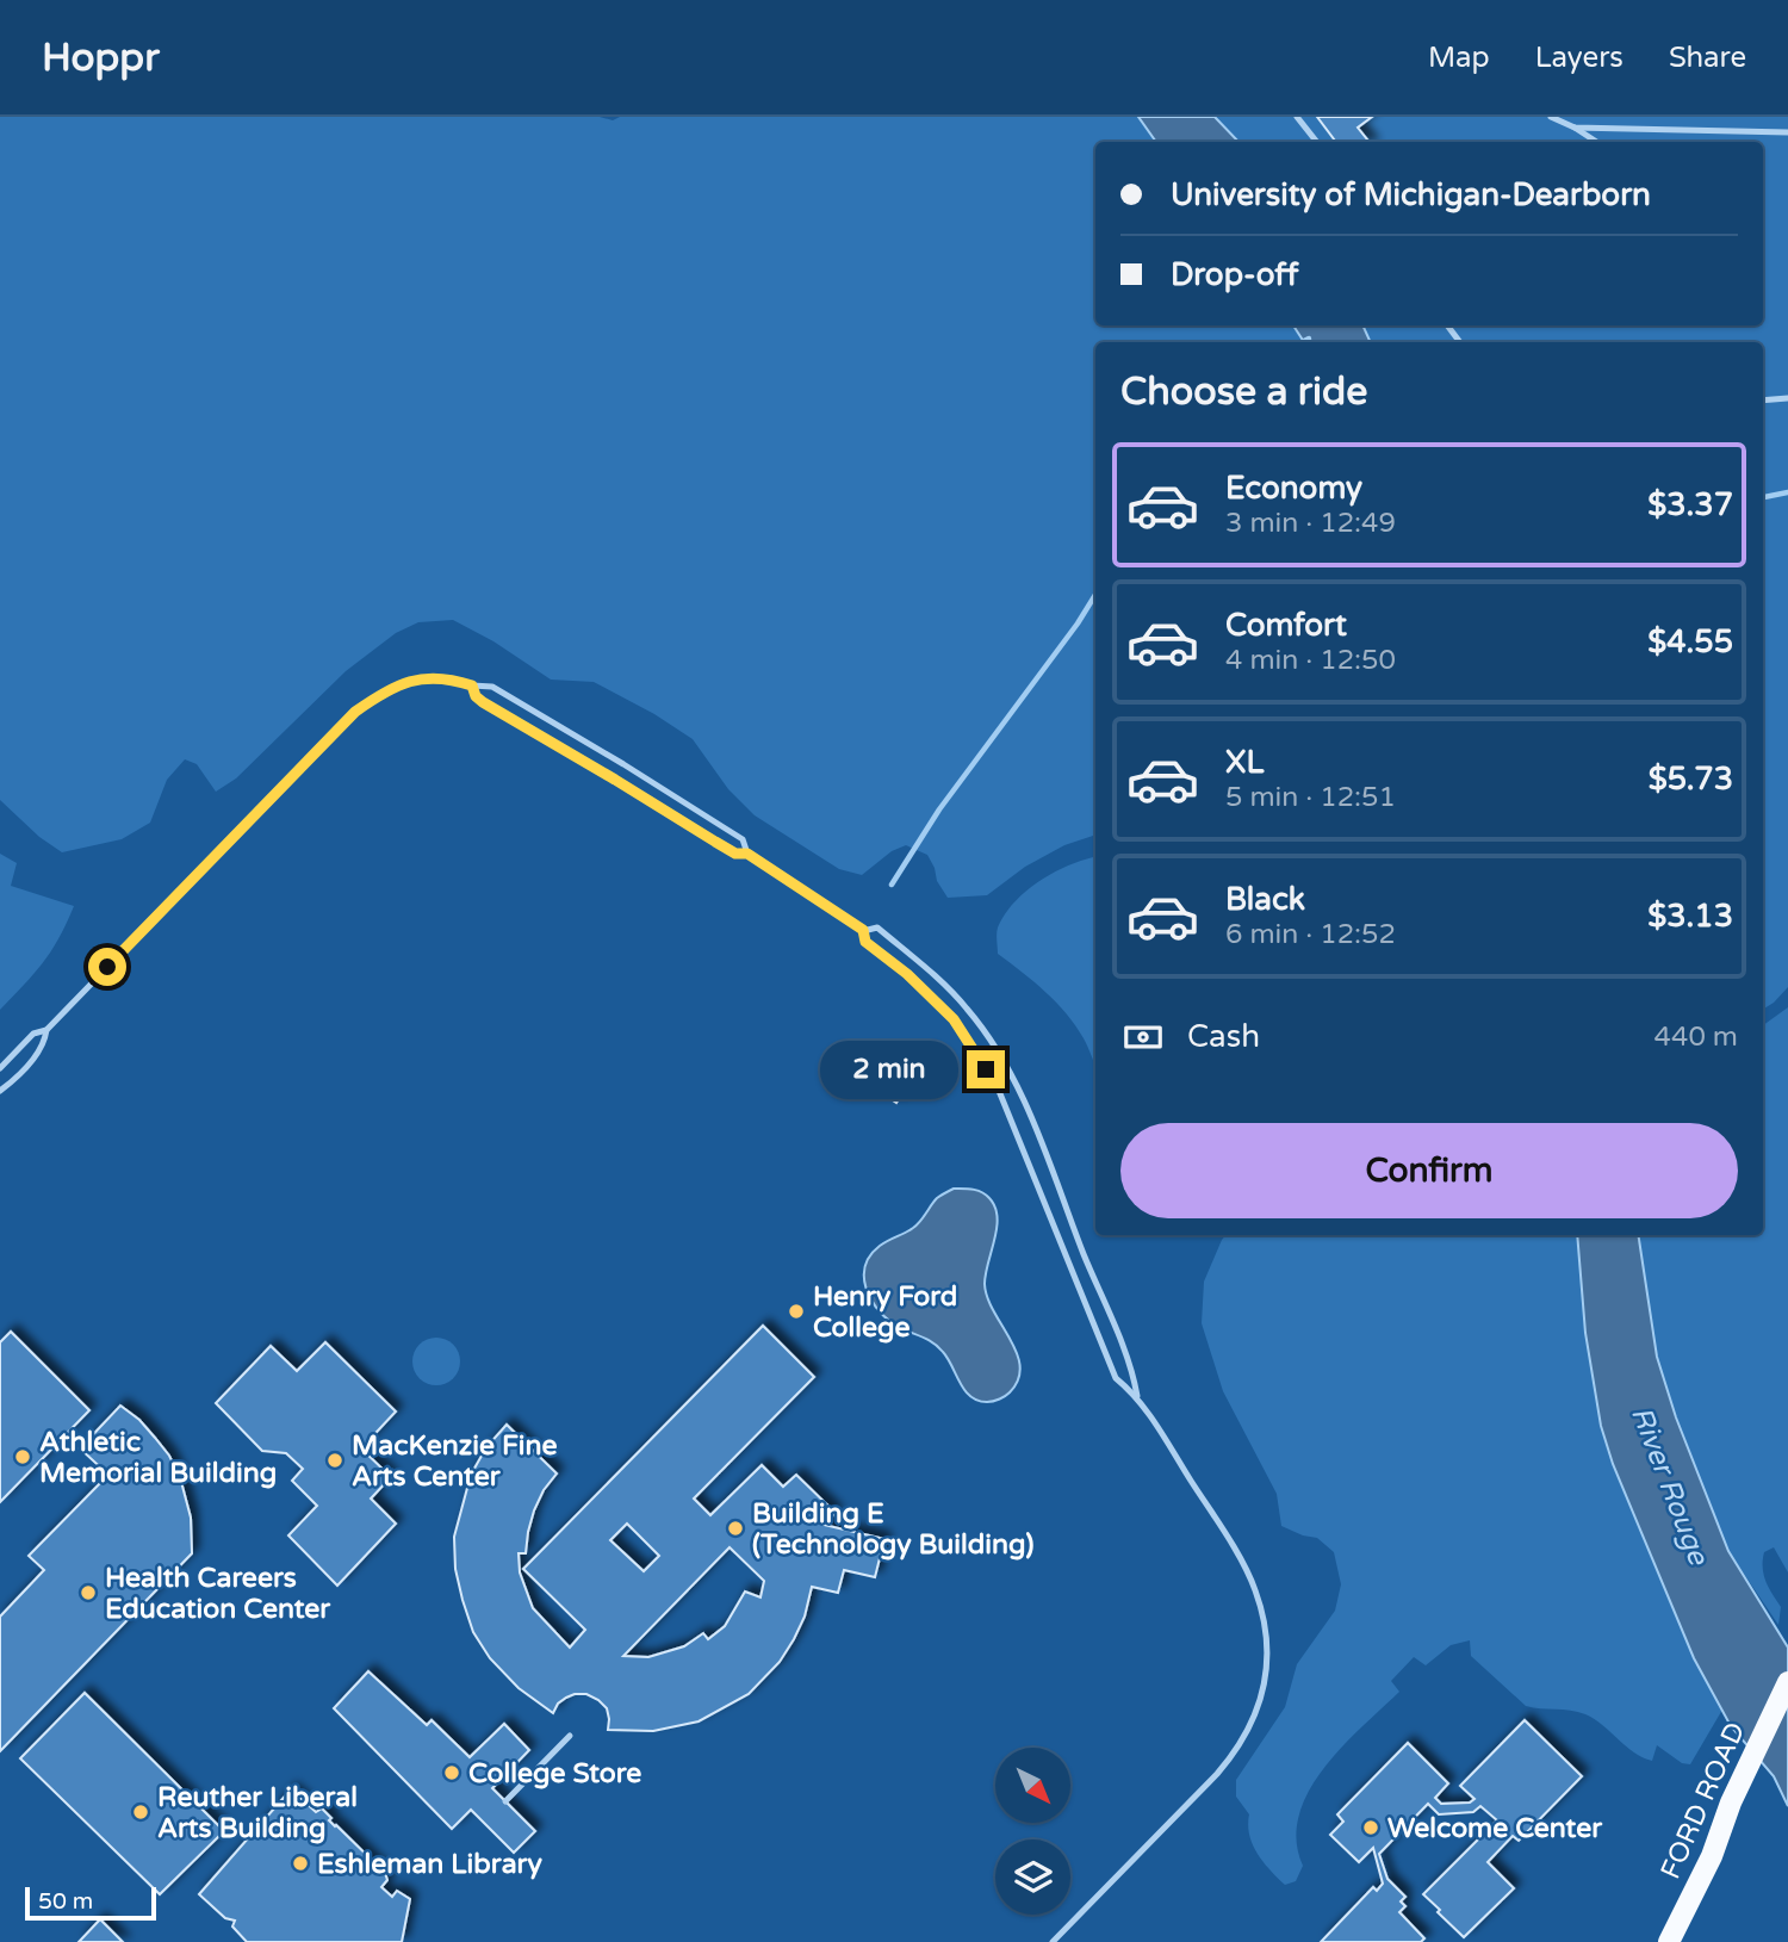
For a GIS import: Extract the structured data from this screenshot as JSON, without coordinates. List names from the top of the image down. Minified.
{"streets":{"main road":["FORD ROAD"]},"water":["River Rouge"],"places":["Henry Ford College","Athletic Memorial Building","MacKenzie Fine Arts Center","Building E (Technology Building)","Health Careers Education Center","College Store","Reuther Liberal Arts Building","Welcome Center","Eshleman Library"],"scale_bar":"50 m","north":"bottom right","page":{"header":"Hoppr","nav":["Map","Layers","Share"],"banner":["University of Michigan-Dearborn","Drop-off"],"heading":"Choose a ride","list":[{"name":"Economy","note":"3 min · 12:49","value":"$3.37"},{"name":"Comfort","note":"4 min · 12:50","value":"$4.55"},{"name":"XL","note":"5 min · 12:51","value":"$5.73"},{"name":"Black","note":"6 min · 12:52","value":"$3.13"}],"pay":["Cash","440 m"],"bubble":"2 min","buttons":"Confirm","scale":"50 m"}}
